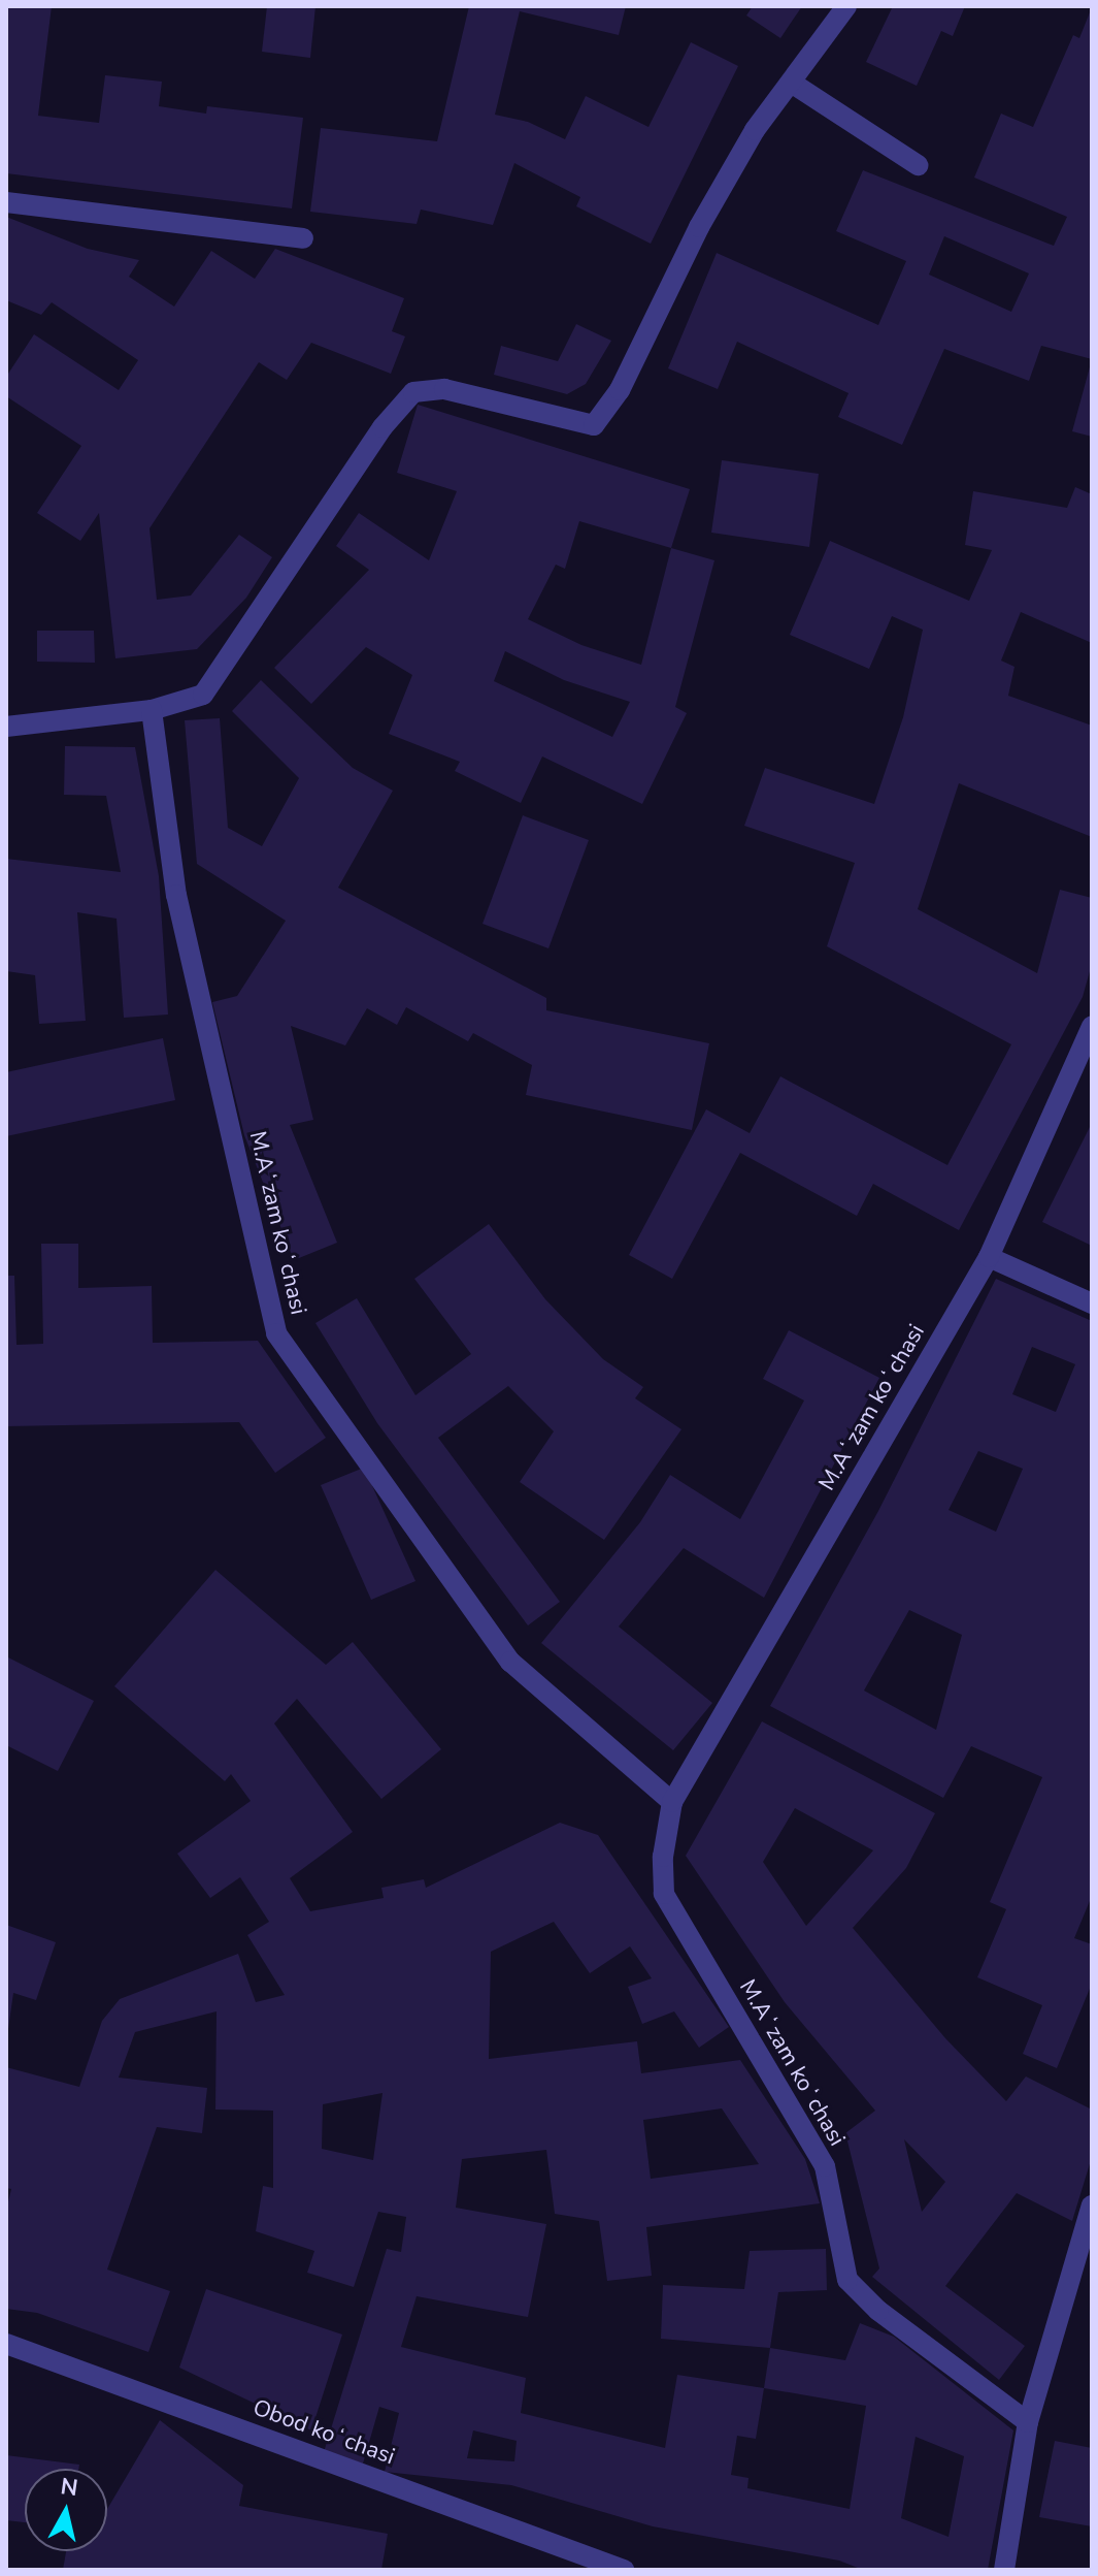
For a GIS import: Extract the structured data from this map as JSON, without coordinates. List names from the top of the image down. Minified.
{"streets":{"street":["M.Aʻzam koʻchasi","Obod koʻchasi"]},"north":"top"}
